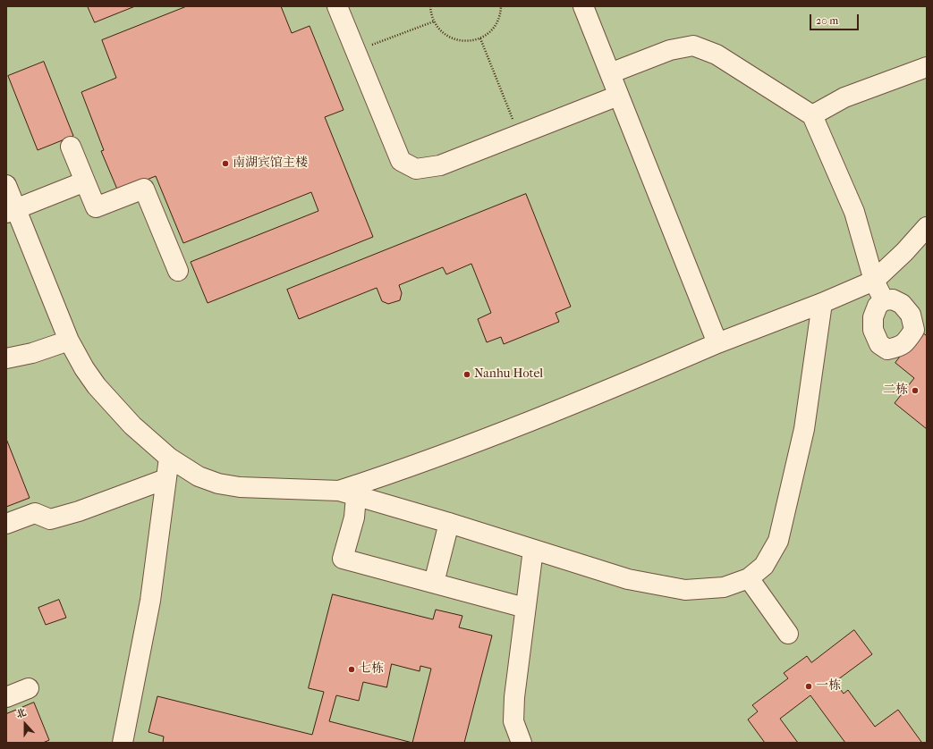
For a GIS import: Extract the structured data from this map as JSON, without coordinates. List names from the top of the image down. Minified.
{"places":["南湖宾馆主楼","Nanhu Hotel","二栋","七栋","一栋"],"scale_bar":"20 m","north":"top"}
